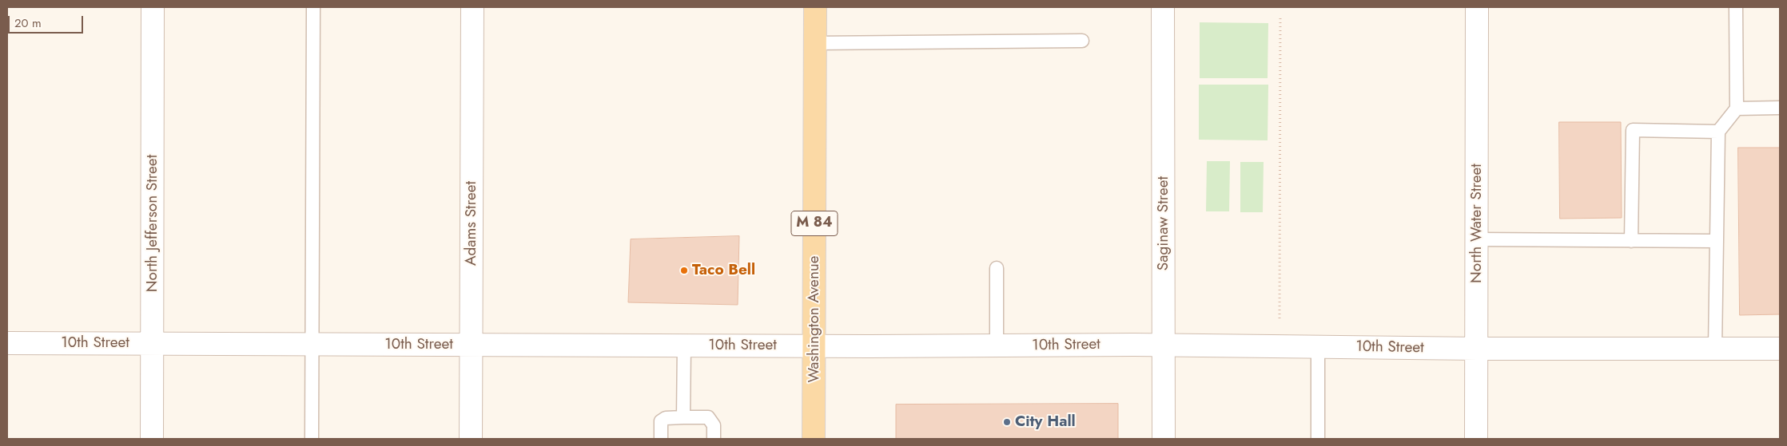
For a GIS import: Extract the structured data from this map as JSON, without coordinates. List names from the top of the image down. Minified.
{"streets":{"main road":["M 84","Washington Avenue"],"street":["North Jefferson Street","Adams Street","Saginaw Street","North Water Street","10th Street"]},"crossings":[["North Jefferson Street","10th Street"],["Adams Street","10th Street"],["Saginaw Street","10th Street"],["North Water Street","10th Street"],["Washington Avenue","10th Street"]],"places":["Taco Bell","City Hall"],"scale_bar":"20 m"}
